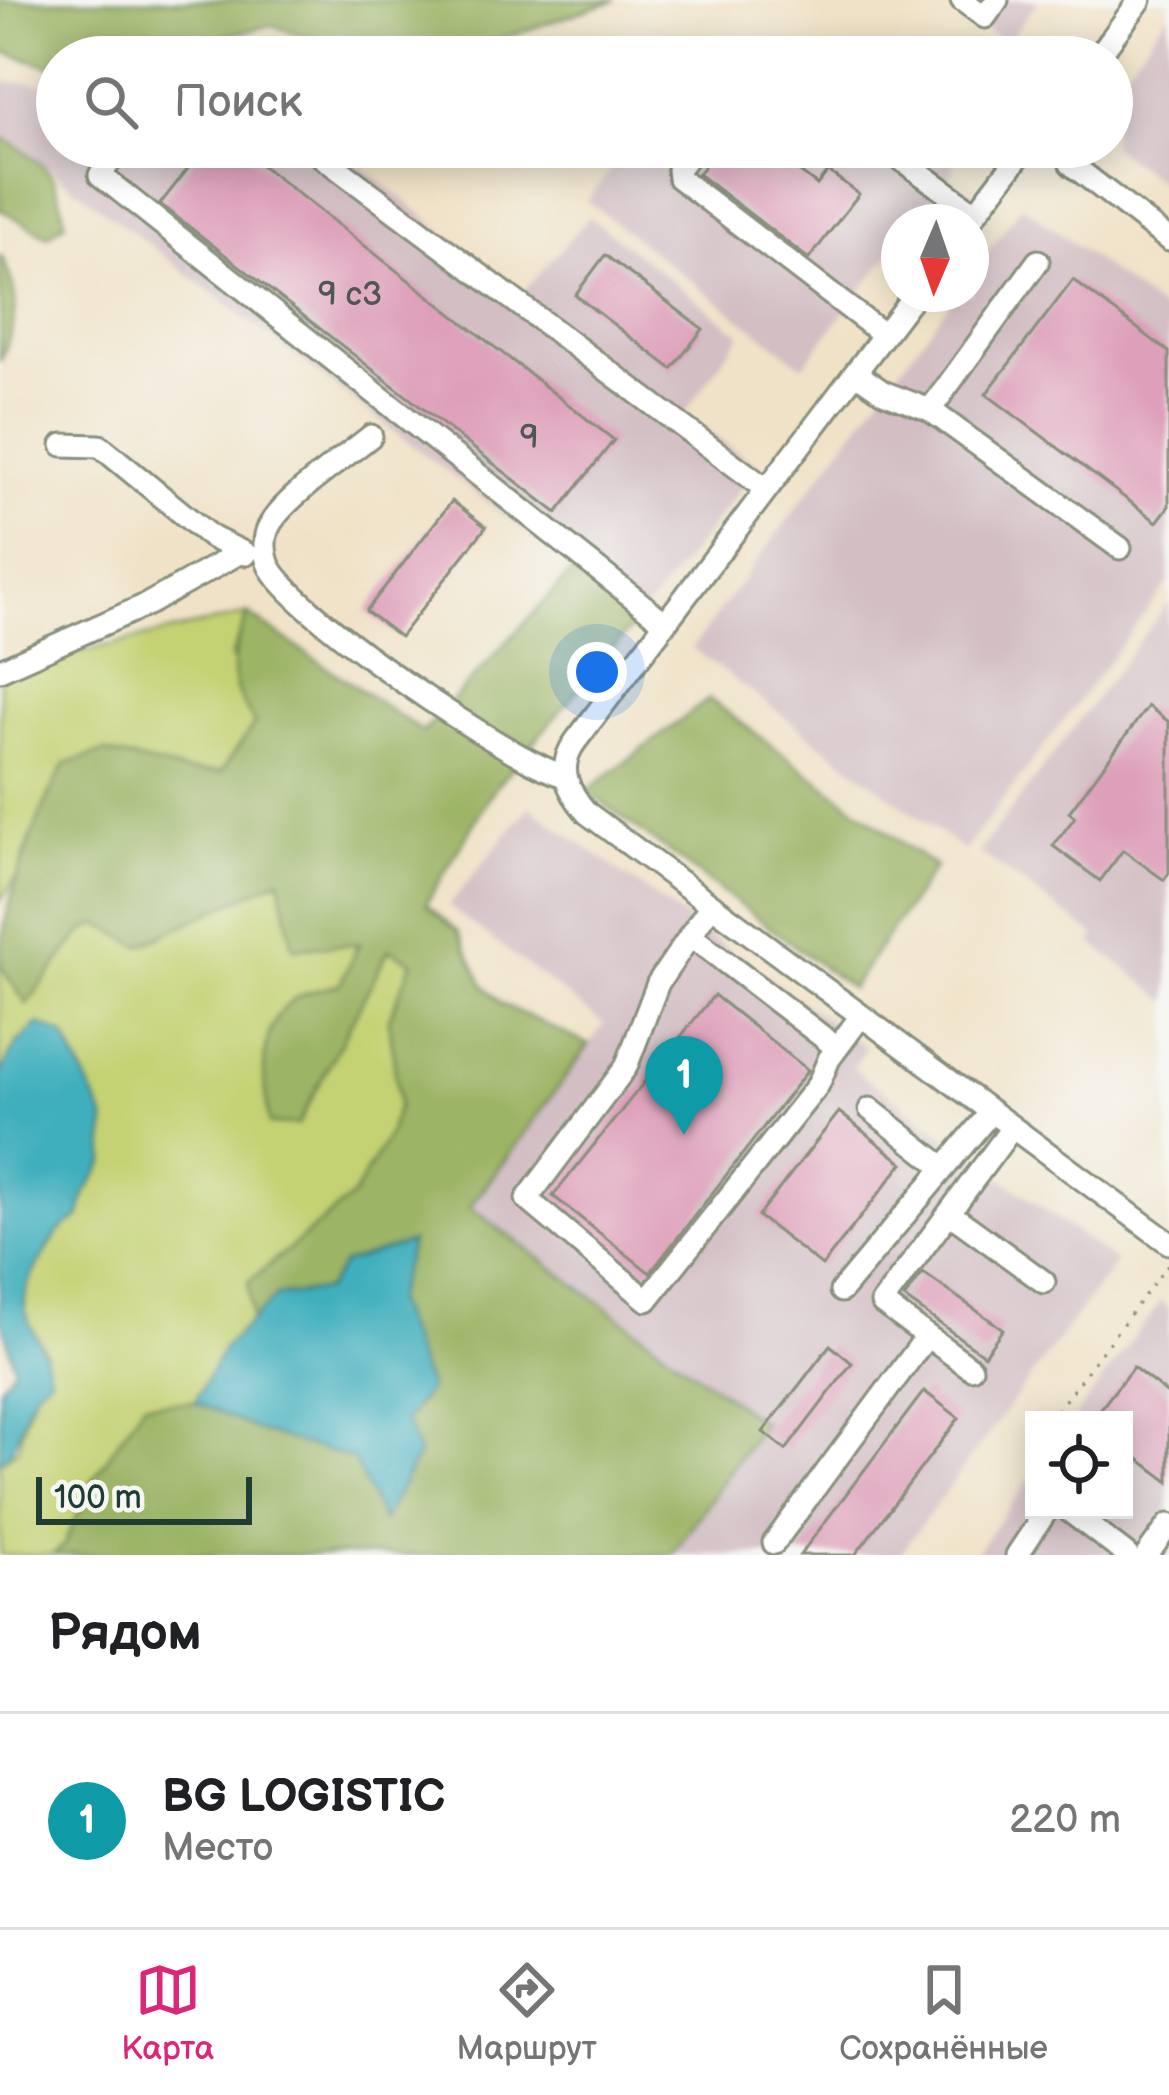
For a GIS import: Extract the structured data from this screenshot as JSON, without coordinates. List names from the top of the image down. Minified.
{"house_numbers":["9 с3","9"],"scale_bar":"100 m","north":"bottom","page":{"search":"Поиск","pins":"1","scale":"100 m","heading":"Рядом","list":[{"mark":"1","name":"BG LOGISTIC","note":"Место","value":"220 m"}],"nav":["Карта","Маршрут","Сохранённые"]}}
